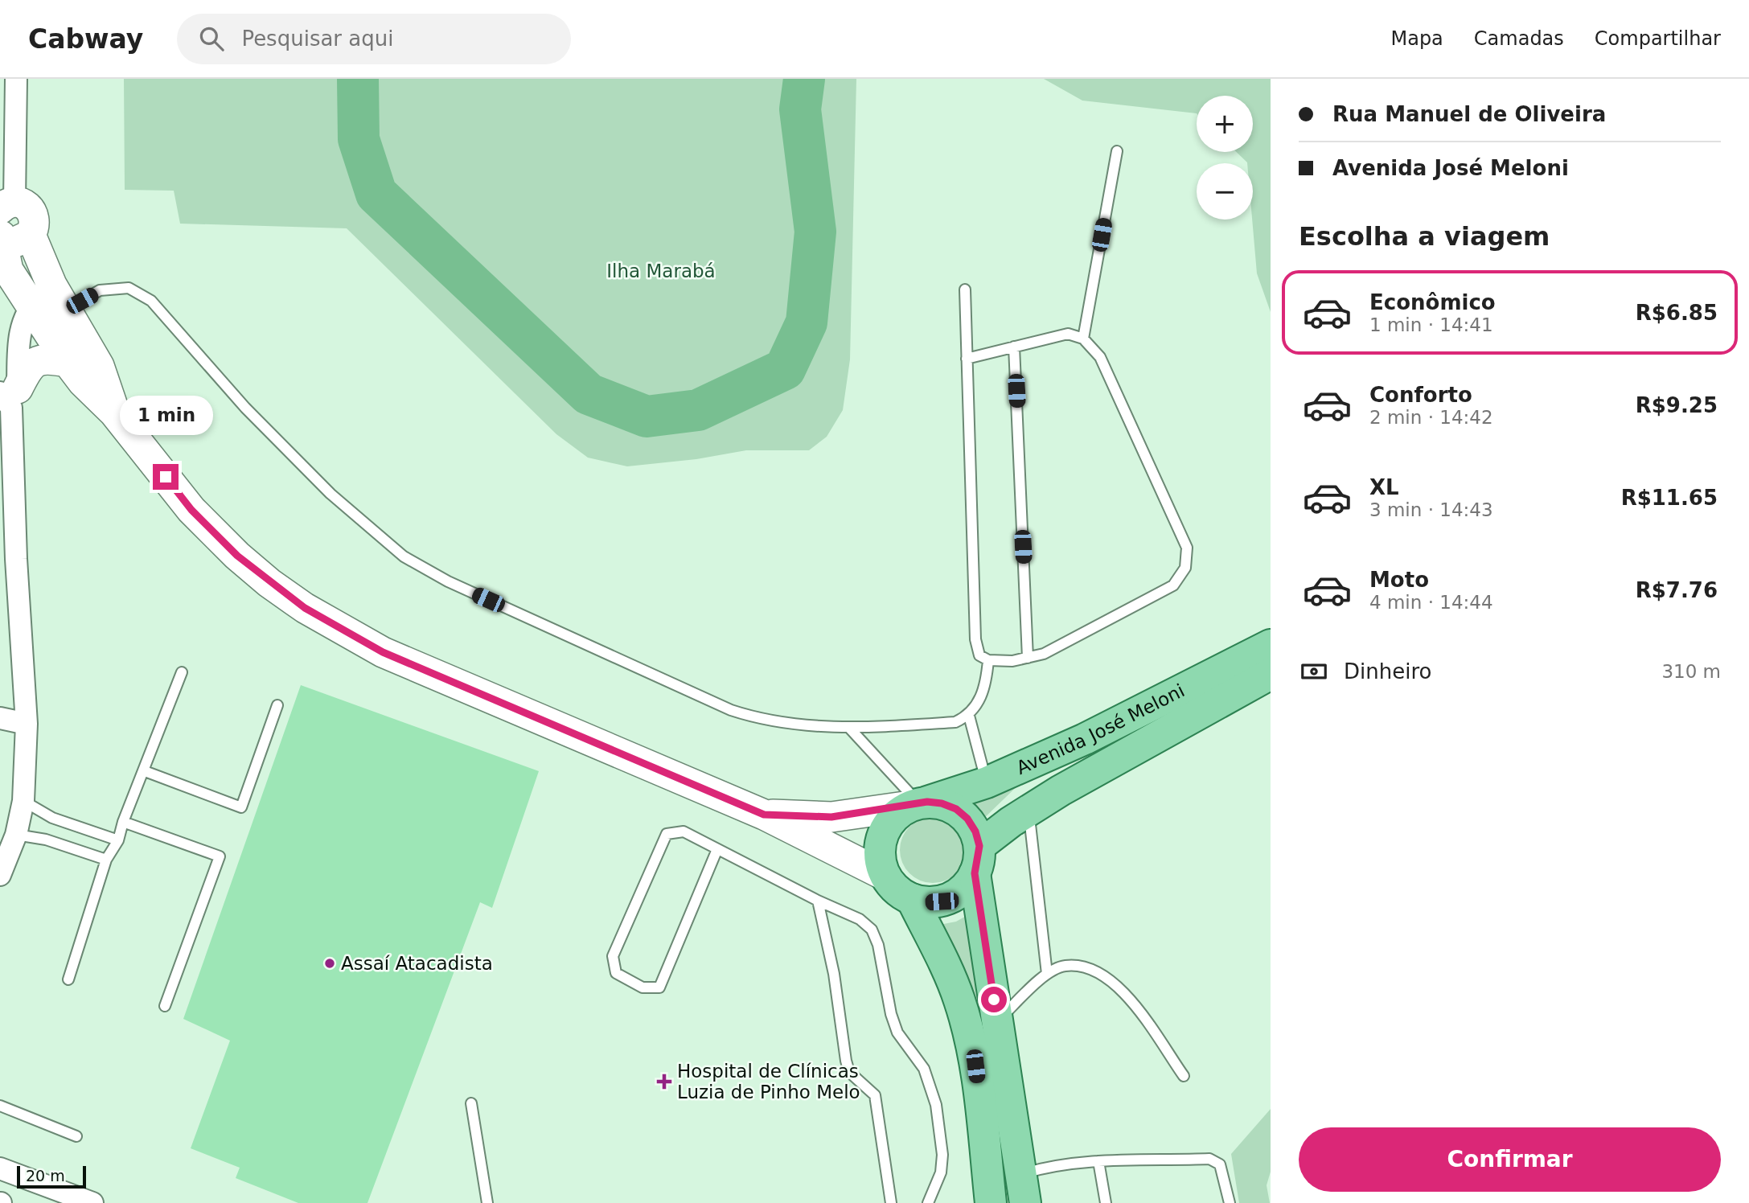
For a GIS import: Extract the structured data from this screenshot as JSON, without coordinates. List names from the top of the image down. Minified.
{"streets":{"main road":["Avenida José Meloni"]},"parks":["Ilha Marabá"],"places":{"other":["Assaí Atacadista"],"health":["Hospital de Clínicas Luzia de Pinho Melo"]},"scale_bar":"20 m","page":{"header":"Cabway","search":"Pesquisar aqui","nav":["Mapa","Camadas","Compartilhar"],"banner":["Rua Manuel de Oliveira","Avenida José Meloni"],"map_buttons":["+","−"],"heading":"Escolha a viagem","list":[{"name":"Econômico","note":"1 min · 14:41","value":"R$6.85"},{"name":"Conforto","note":"2 min · 14:42","value":"R$9.25"},{"name":"XL","note":"3 min · 14:43","value":"R$11.65"},{"name":"Moto","note":"4 min · 14:44","value":"R$7.76"}],"bubble":"1 min","pay":["Dinheiro","310 m"],"buttons":"Confirmar","scale":"20 m"}}
